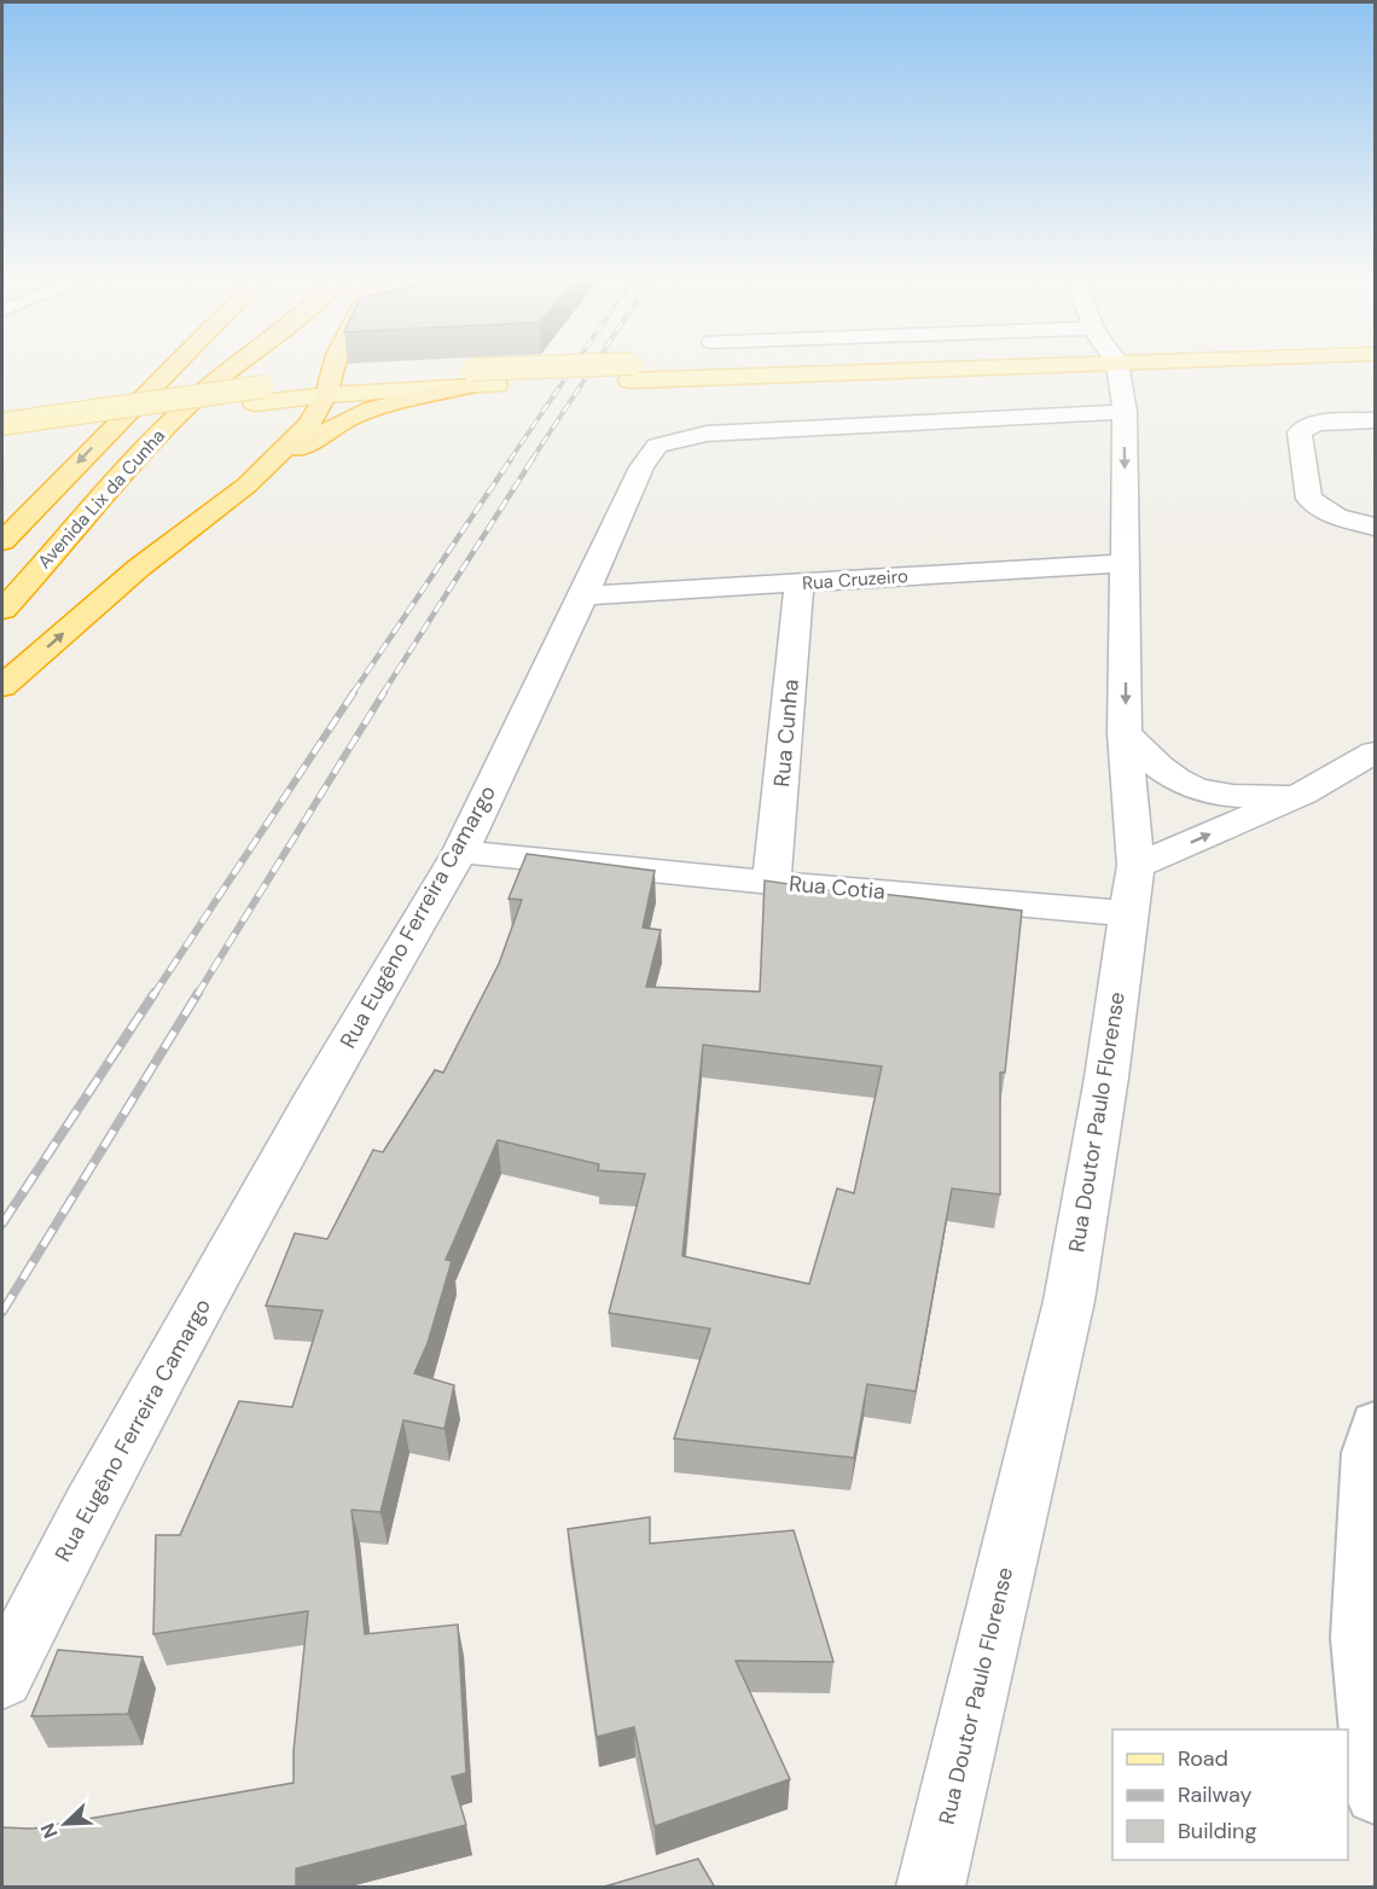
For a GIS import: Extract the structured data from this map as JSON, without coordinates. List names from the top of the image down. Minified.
{"streets":{"highway":["Avenida Lix da Cunha"],"street":["Rua Cruzeiro","Rua Cunha","Rua Cotia","Rua Eugêno Ferreira Camargo","Rua Doutor Paulo Florense"]},"crossings":[["Rua Cruzeiro","Rua Cunha"],["Rua Cruzeiro","Rua Eugêno Ferreira Camargo"],["Rua Cruzeiro","Rua Doutor Paulo Florense"],["Rua Cunha","Rua Cotia"],["Rua Cotia","Rua Eugêno Ferreira Camargo"],["Rua Cotia","Rua Doutor Paulo Florense"],["Rua Eugêno Ferreira Camargo","Rua Doutor Paulo Florense"]],"legend":["Road","Railway","Building"],"north":"bottom left"}
